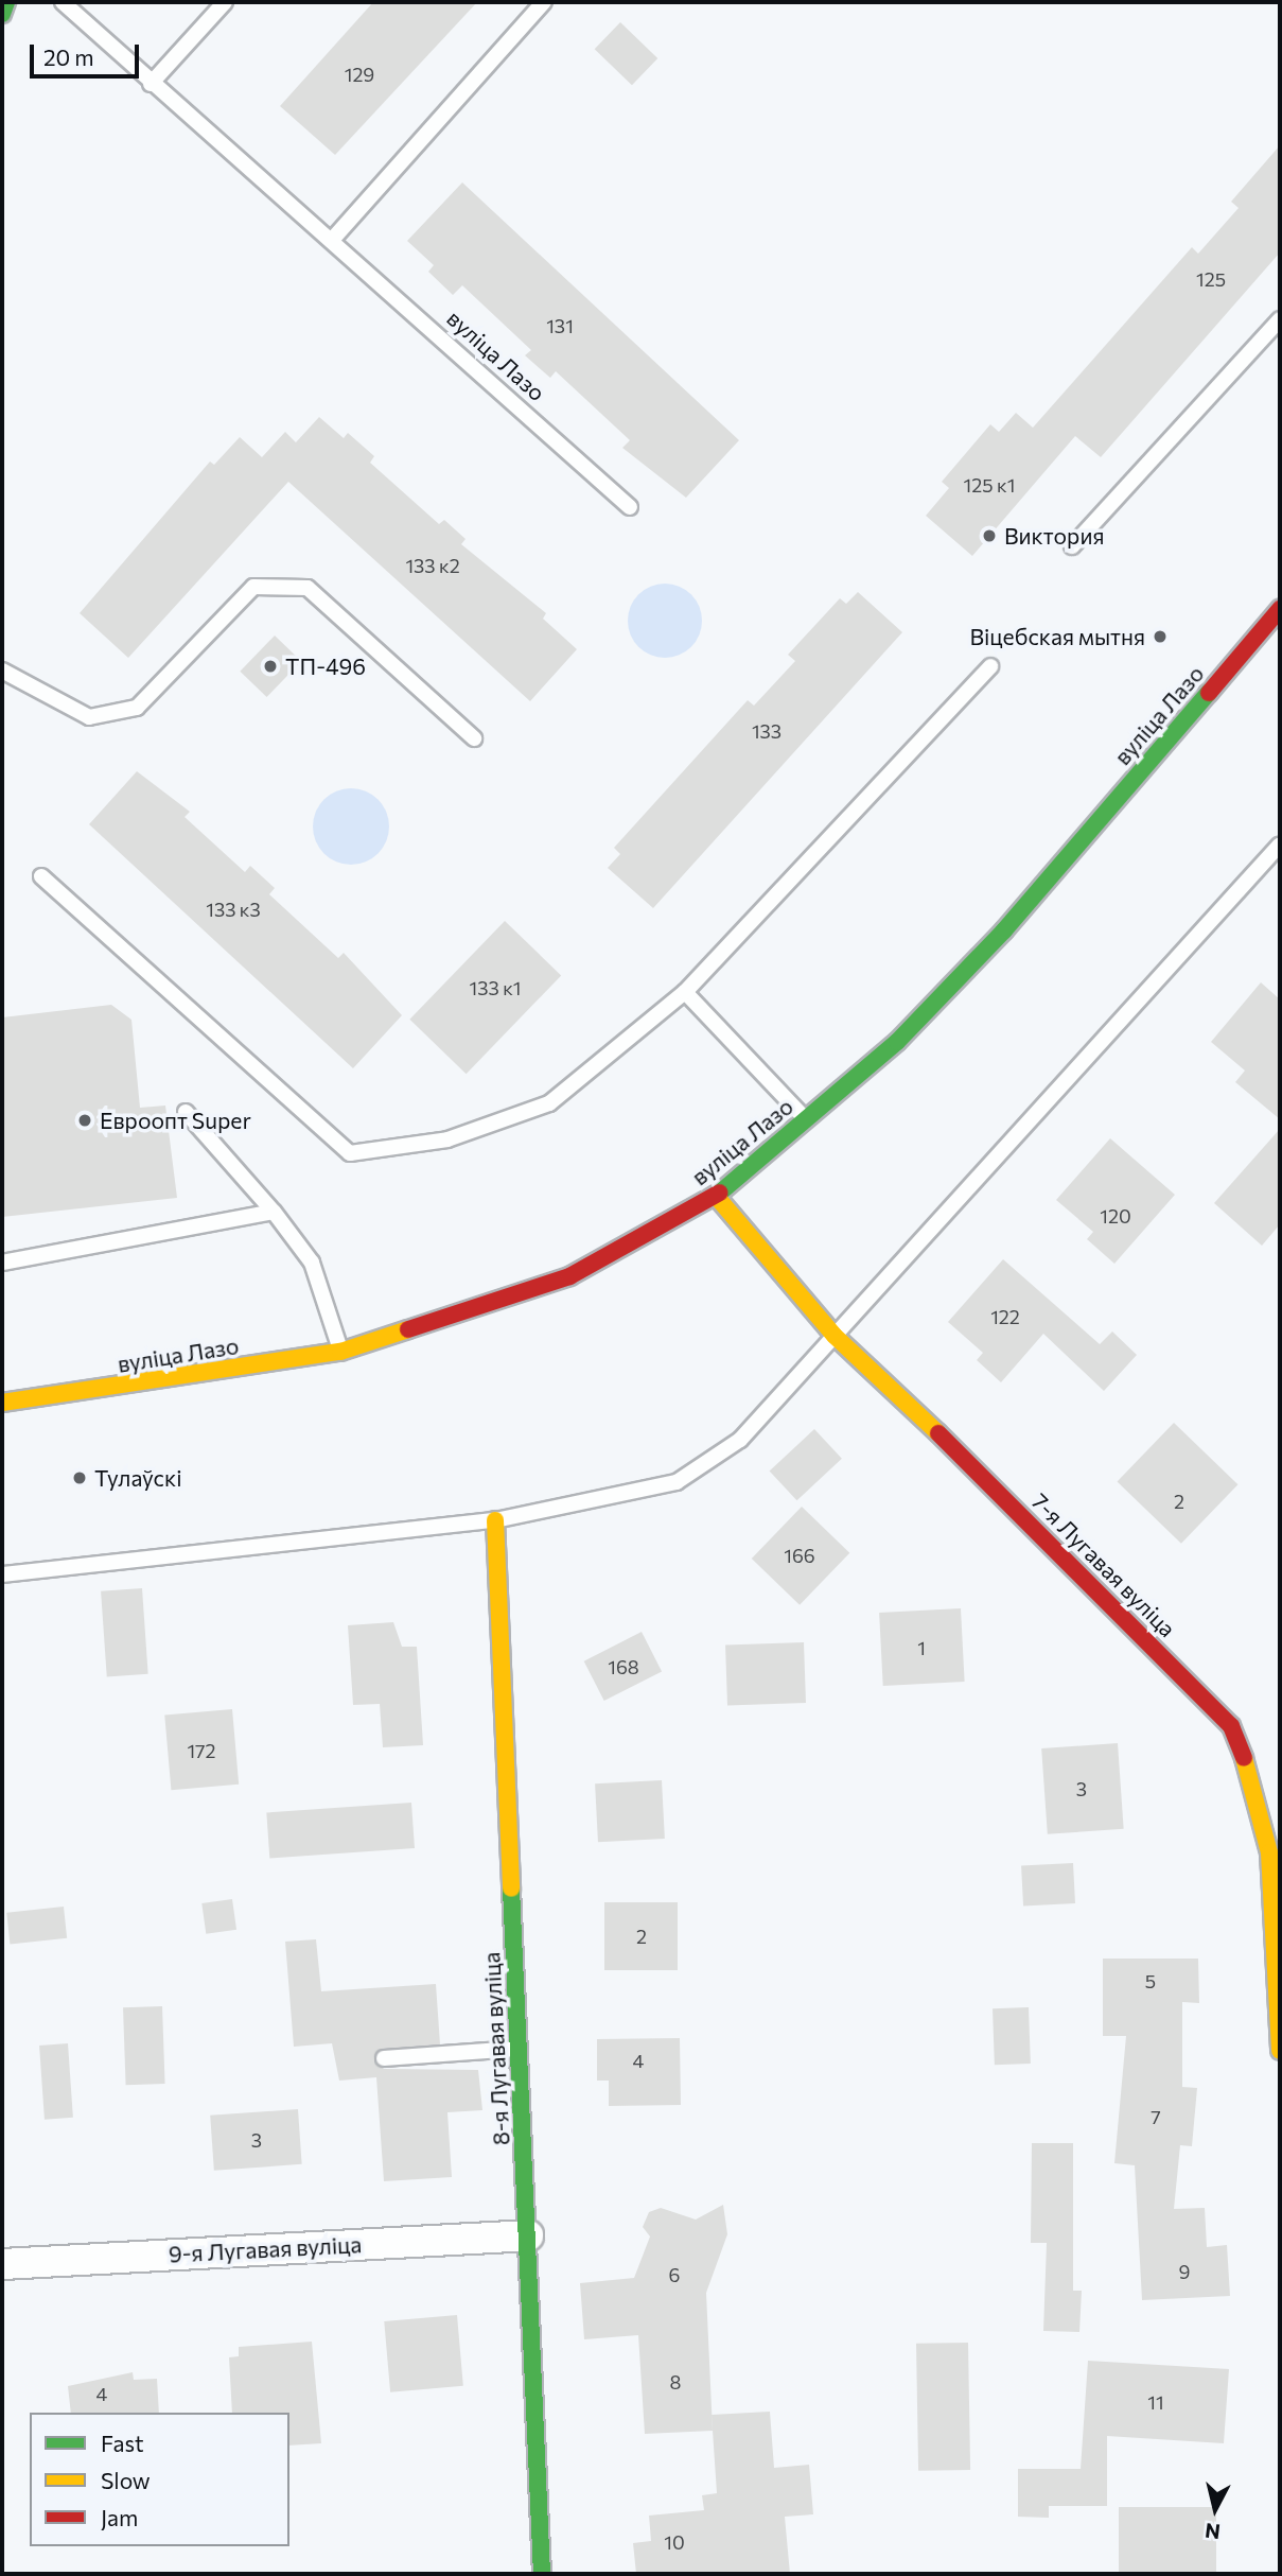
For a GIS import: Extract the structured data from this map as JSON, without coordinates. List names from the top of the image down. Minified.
{"streets":{"street":["вуліца Лазо","7-я Лугавая вуліца","8-я Лугавая вуліца","9-я Лугавая вуліца"]},"crossings":[["вуліца Лазо","7-я Лугавая вуліца"],["8-я Лугавая вуліца","9-я Лугавая вуліца"]],"places":["Виктория","Віцебская мытня","ТП-496","Евроопт Super","Тулаўскі"],"house_numbers":["129","125","131","125 к1","133 к2","133","133 к3","133 к1","120","122","2","166","1","168","172","3","2","5","4","7","3","9","6","8","4","11","10"],"legend":["Fast","Slow","Jam"],"scale_bar":"20 m","north":"bottom"}
